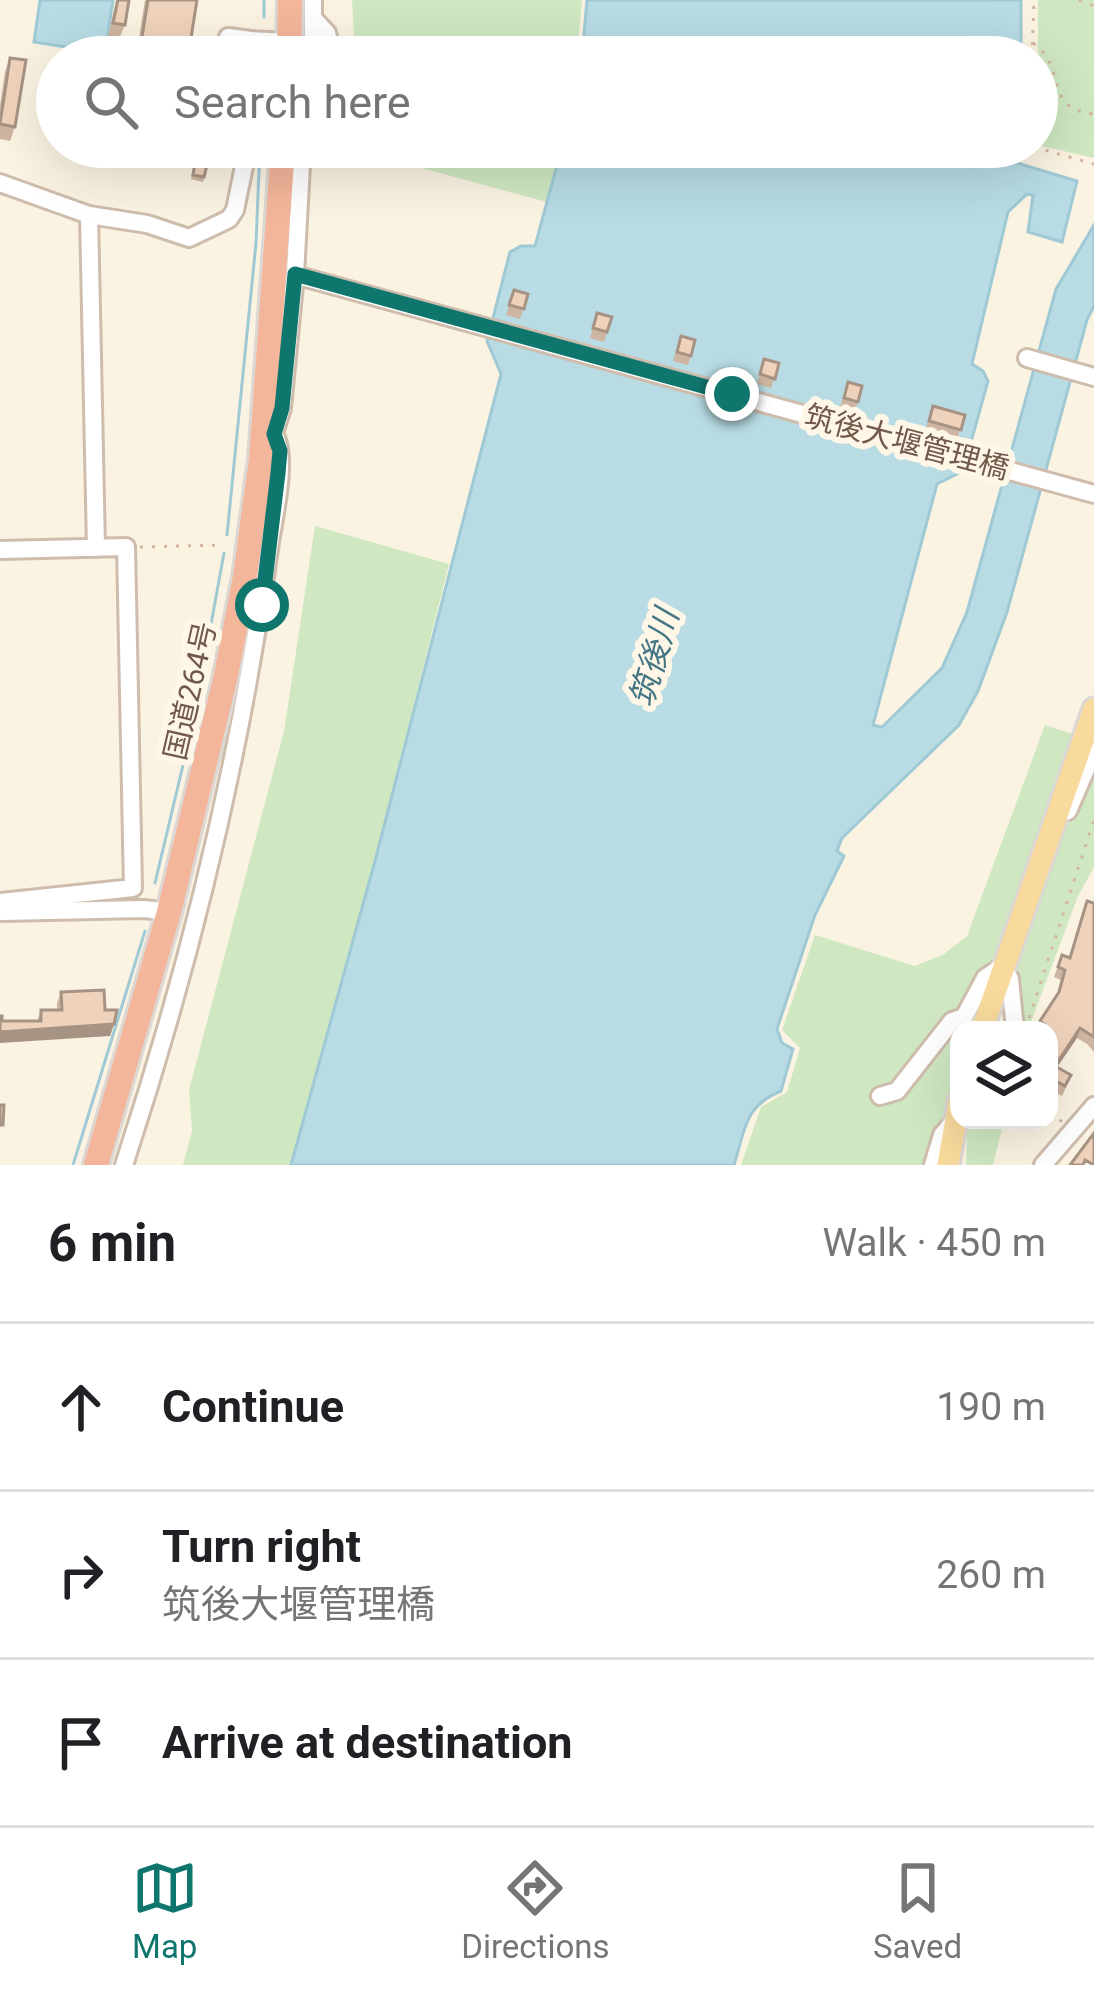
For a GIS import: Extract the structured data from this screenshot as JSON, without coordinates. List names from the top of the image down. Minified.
{"streets":{"highway":["国道264号"],"street":["筑後大堰管理橋"]},"water":["筑後川"],"page":{"search":"Search here","heading":["6 min","Walk · 450 m"],"list":[["Continue","190 m"],["Turn right","筑後大堰管理橋","260 m"],"Arrive at destination"],"nav":["Map","Directions","Saved"]}}
